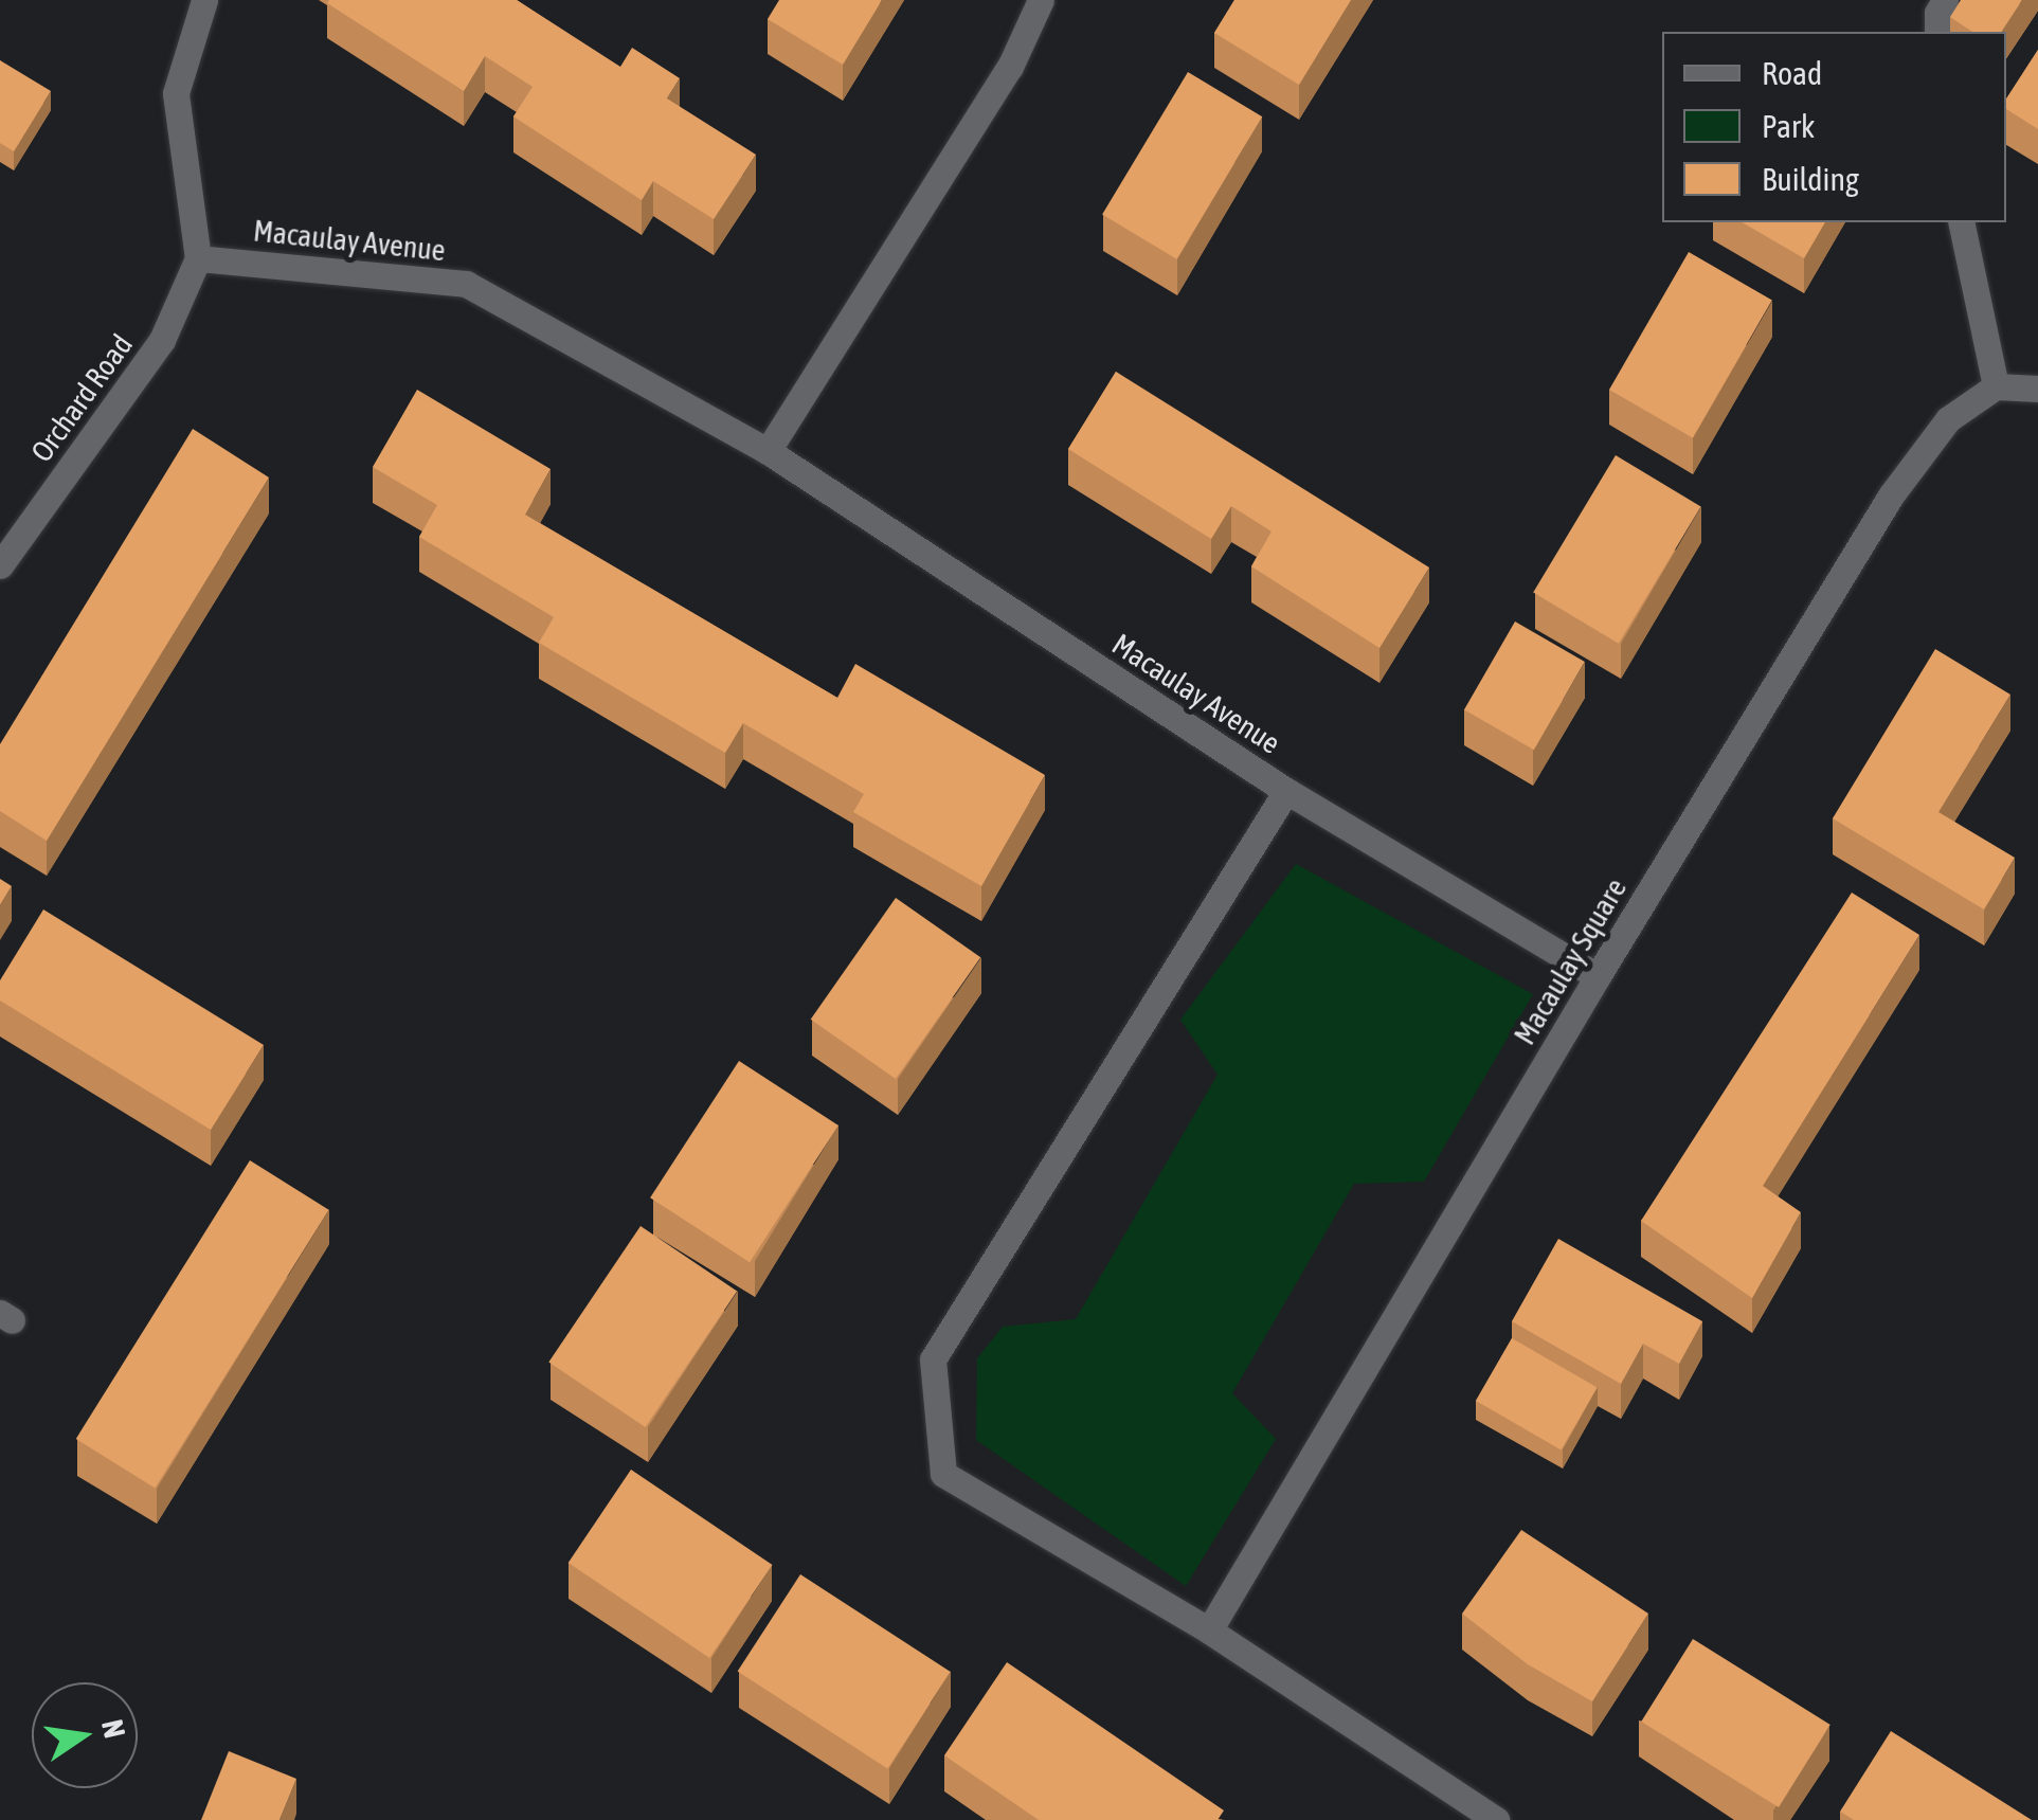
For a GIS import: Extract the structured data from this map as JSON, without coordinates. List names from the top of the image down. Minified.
{"streets":{"street":["Macaulay Avenue","Orchard Road","Macaulay Square"]},"crossings":[["Macaulay Avenue","Orchard Road"],["Macaulay Avenue","Macaulay Square"]],"legend":["Road","Park","Building"],"north":"right"}
